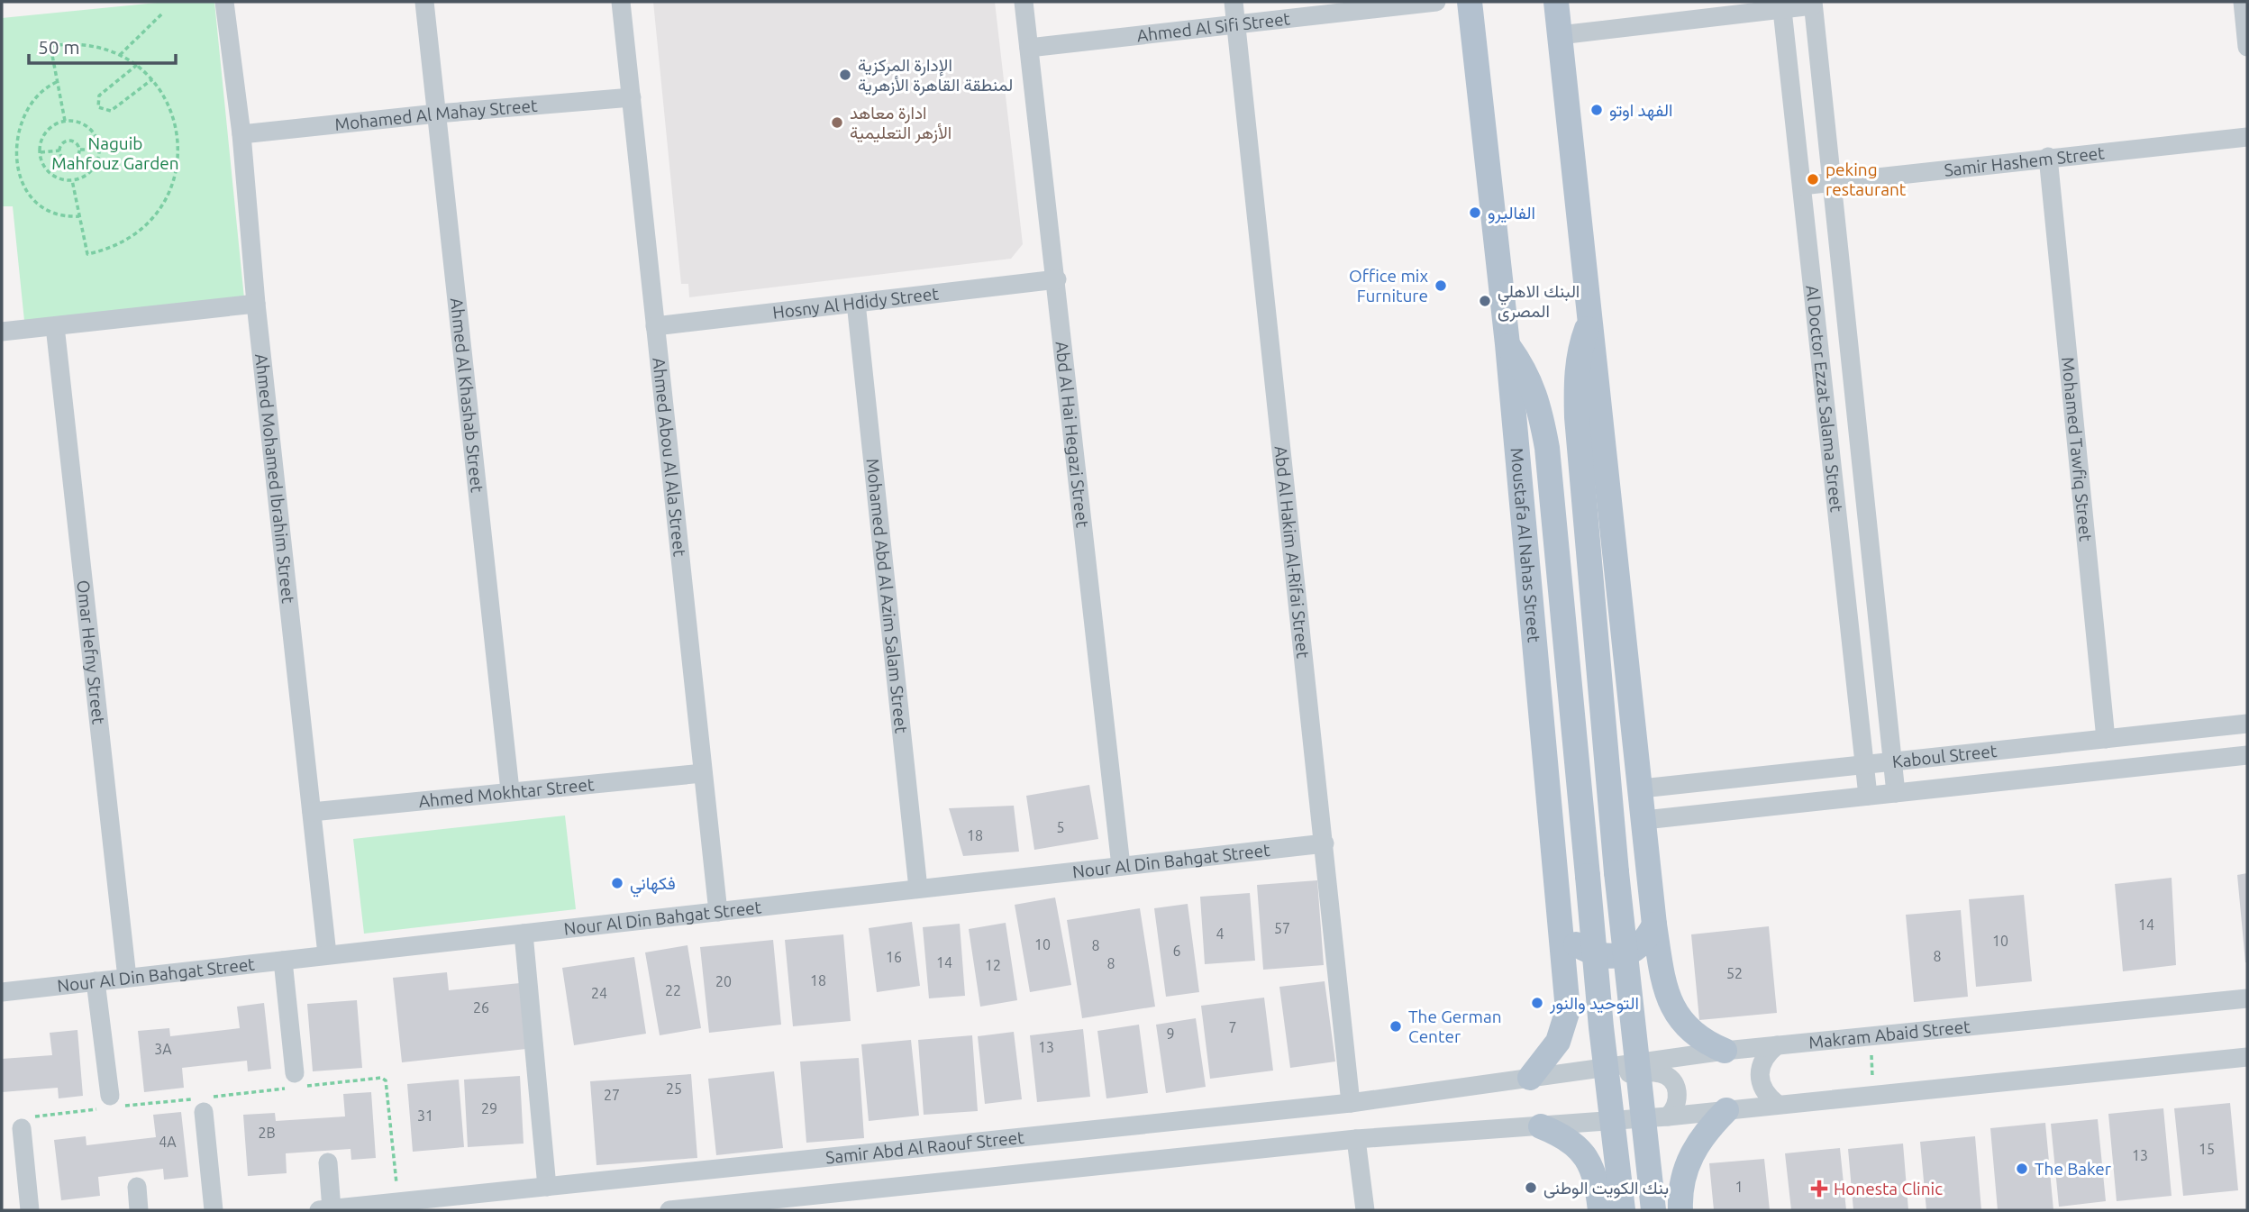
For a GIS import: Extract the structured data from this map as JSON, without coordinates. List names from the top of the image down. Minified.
{"streets":{"main road":["Moustafa Al Nahas Street"],"street":["Ahmed Al Sifi Street","Mohamed Al Mahay Street","Samir Hashem Street","Hosny Al Hdidy Street","Ahmed Al Khashab Street","Al Doctor Ezzat Salama Street","Abd Al Hai Hegazi Street","Mohamed Tawfiq Street","Ahmed Abou Al Ala Street","Ahmed Mohamed Ibrahim Street","Abd Al Hakim Al-Rifai Street","Mohamed Abd Al Azim Salam Street","Omar Hefny Street","Kaboul Street","Ahmed Mokhtar Street","Nour Al Din Bahgat Street","Makram Abaid Street","Samir Abd Al Raouf Street"]},"crossings":[["Ahmed Al Sifi Street","Abd Al Hai Hegazi Street"],["Ahmed Al Sifi Street","Abd Al Hakim Al-Rifai Street"],["Mohamed Al Mahay Street","Ahmed Al Khashab Street"],["Mohamed Al Mahay Street","Ahmed Abou Al Ala Street"],["Mohamed Al Mahay Street","Ahmed Mohamed Ibrahim Street"],["Samir Hashem Street","Al Doctor Ezzat Salama Street"],["Samir Hashem Street","Mohamed Tawfiq Street"],["Hosny Al Hdidy Street","Abd Al Hai Hegazi Street"],["Hosny Al Hdidy Street","Ahmed Abou Al Ala Street"],["Hosny Al Hdidy Street","Mohamed Abd Al Azim Salam Street"],["Ahmed Al Khashab Street","Ahmed Mokhtar Street"],["Al Doctor Ezzat Salama Street","Kaboul Street"],["Abd Al Hai Hegazi Street","Nour Al Din Bahgat Street"],["Mohamed Tawfiq Street","Kaboul Street"],["Ahmed Abou Al Ala Street","Ahmed Mokhtar Street"],["Ahmed Abou Al Ala Street","Nour Al Din Bahgat Street"],["Ahmed Mohamed Ibrahim Street","Ahmed Mokhtar Street"],["Ahmed Mohamed Ibrahim Street","Nour Al Din Bahgat Street"],["Moustafa Al Nahas Street","Makram Abaid Street"],["Moustafa Al Nahas Street","Samir Abd Al Raouf Street"],["Abd Al Hakim Al-Rifai Street","Nour Al Din Bahgat Street"],["Abd Al Hakim Al-Rifai Street","Samir Abd Al Raouf Street"],["Mohamed Abd Al Azim Salam Street","Nour Al Din Bahgat Street"],["Omar Hefny Street","Nour Al Din Bahgat Street"],["Makram Abaid Street","Samir Abd Al Raouf Street"]],"parks":["Naguib Mahfouz Garden"],"places":{"other":["الإدارة المركزية لمنطقة القاهرة الأزهرية","الفهد اوتو","ادارة معاهد الأزهر التعليمية","peking restaurant","الفاليرو","Office mix Furniture","البنك الاهلي المصرى","فكهاني","التوحيد والنور","The German Center","The Baker","بنك الكويت الوطنى"],"health":["Honesta Clinic"]},"house_numbers":["5","18","14","57","4","10","10","8","6","8","16","14","8","12","52","18","20","22","24","26","7","9","13","3A","25","27","29","31","2B","4A","15","13","1"],"scale_bar":"50 m"}
